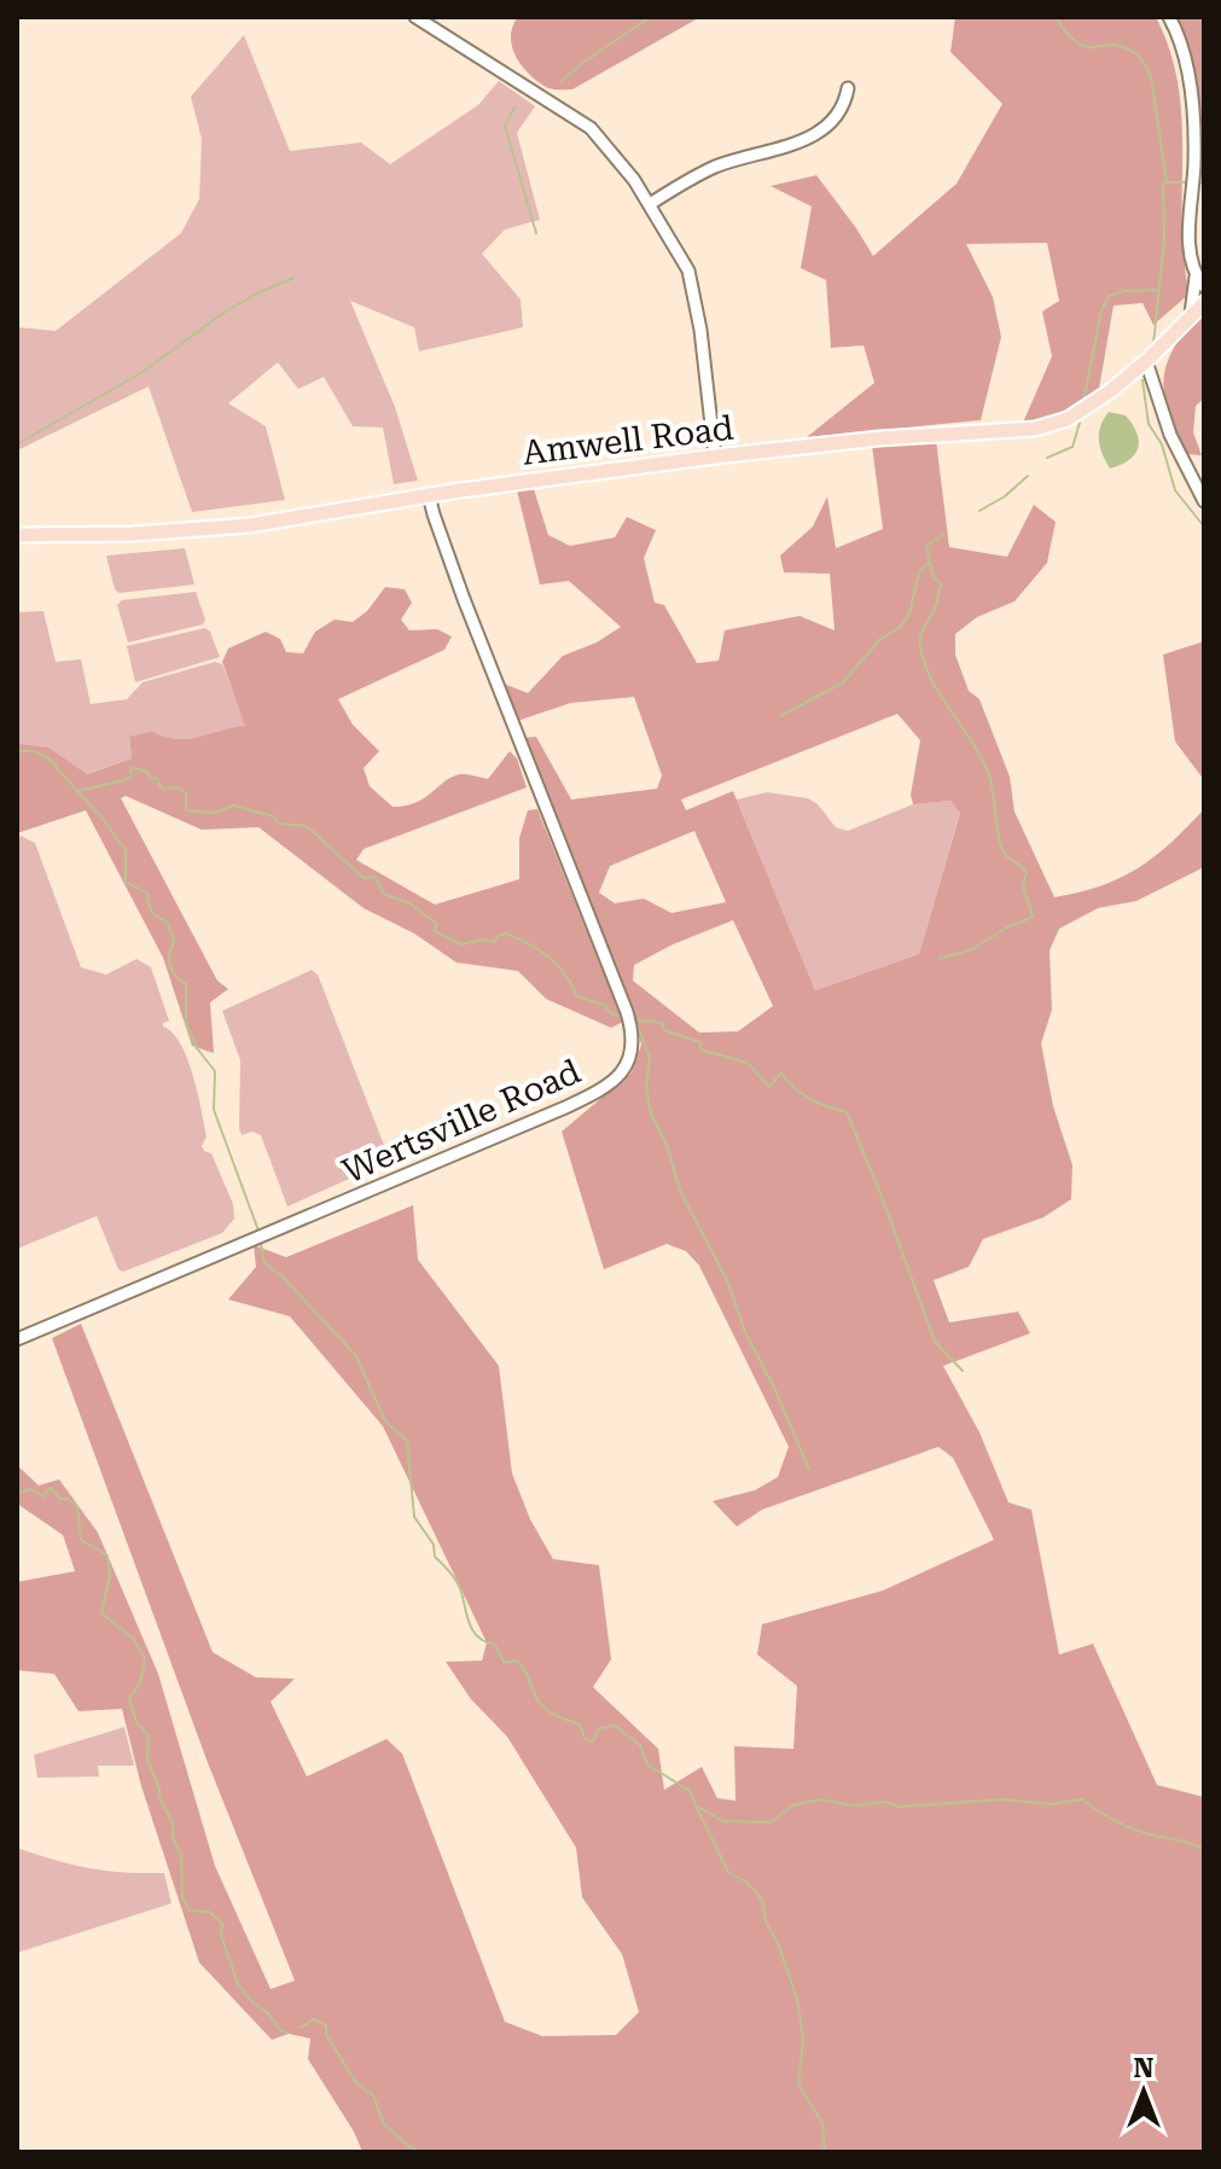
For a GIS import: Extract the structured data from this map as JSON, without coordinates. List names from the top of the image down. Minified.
{"streets":{"main road":["Amwell Road"],"street":["Wertsville Road"]},"crossings":[["Amwell Road","Wertsville Road"]],"north":"top"}
